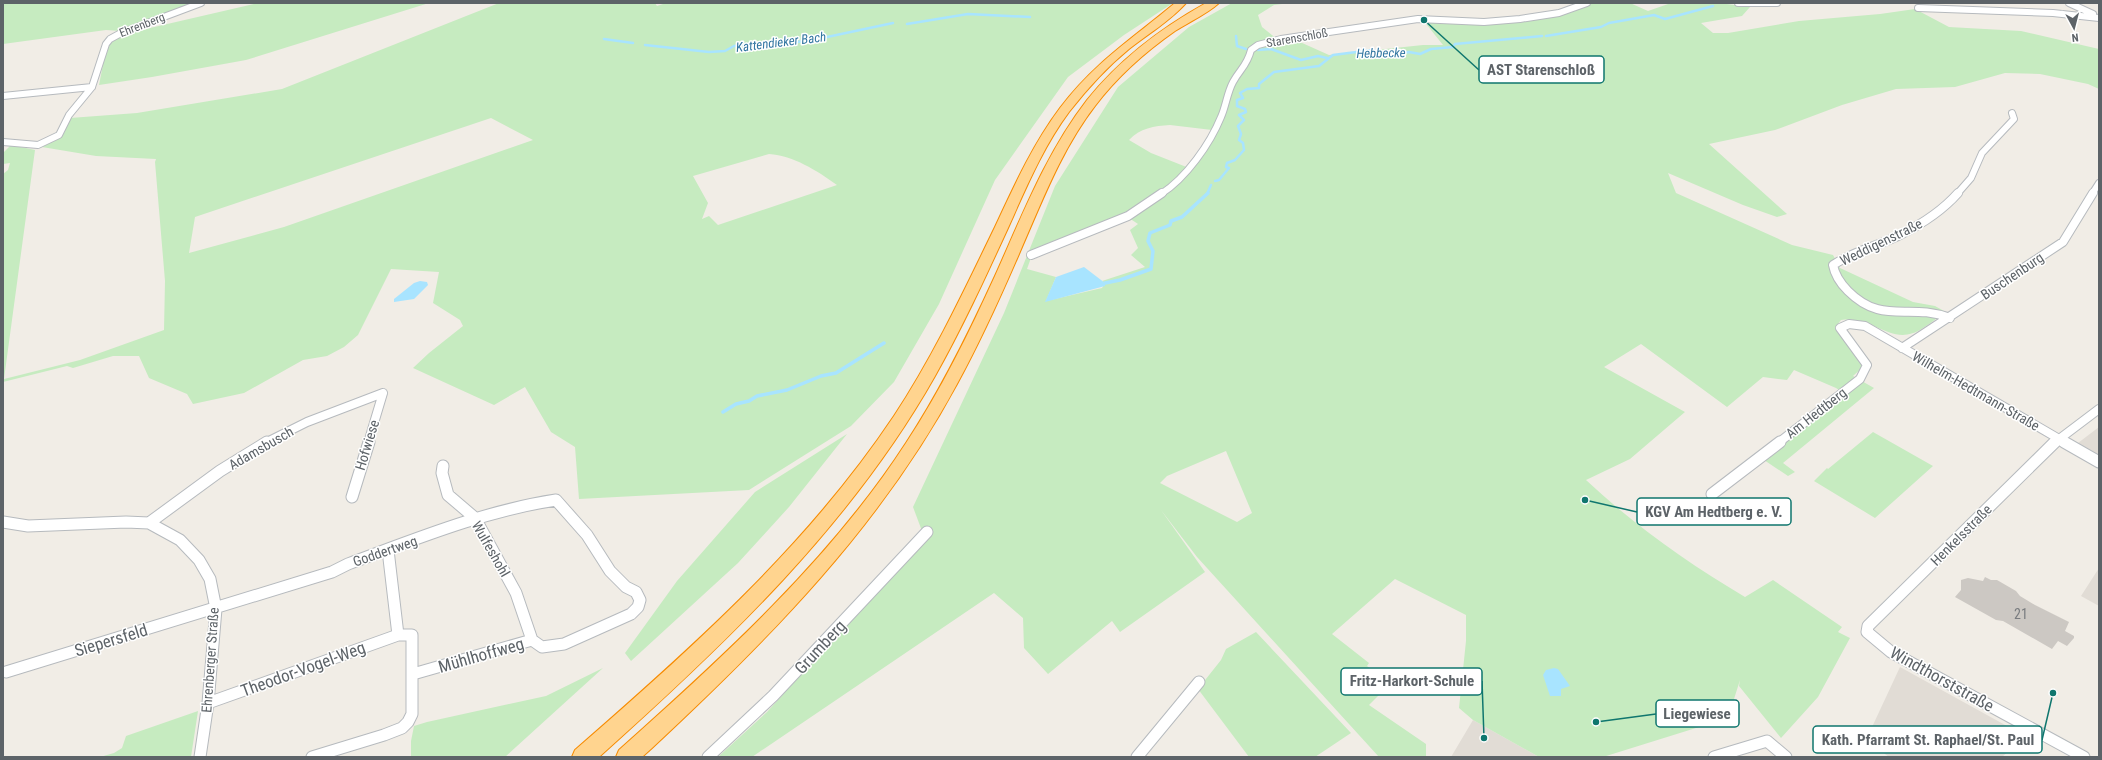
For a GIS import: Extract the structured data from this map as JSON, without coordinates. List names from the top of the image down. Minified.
{"streets":{"street":["Ehrenberg","Starenschloß","Weddigenstraße","Buschenburg","Wilhelm-Hedtmann-Straße","Am Hedtberg","Hofwiese","Adamsbusch","Henkelsstraße","Wulfeshohl","Goddertweg","Siepersfeld","Grumberg","Mühlhoffweg","Ehrenberger Straße","Theodor-Vogel-Weg","Windthorststraße"]},"crossings":[["Weddigenstraße","Buschenburg"],["Buschenburg","Wilhelm-Hedtmann-Straße"],["Wilhelm-Hedtmann-Straße","Am Hedtberg"],["Wilhelm-Hedtmann-Straße","Henkelsstraße"],["Hofwiese","Adamsbusch"],["Adamsbusch","Ehrenberger Straße"],["Henkelsstraße","Windthorststraße"],["Wulfeshohl","Goddertweg"],["Wulfeshohl","Mühlhoffweg"],["Goddertweg","Siepersfeld"],["Goddertweg","Mühlhoffweg"],["Goddertweg","Ehrenberger Straße"],["Siepersfeld","Ehrenberger Straße"],["Ehrenberger Straße","Theodor-Vogel-Weg"]],"water":["Kattendieker Bach","Hebbecke"],"places":["AST Starenschloß","KGV Am Hedtberg e. V.","Kath. Pfarramt St. Raphael/St. Paul","Liegewiese","Fritz-Harkort-Schule"],"house_numbers":["21"],"north":"bottom"}
